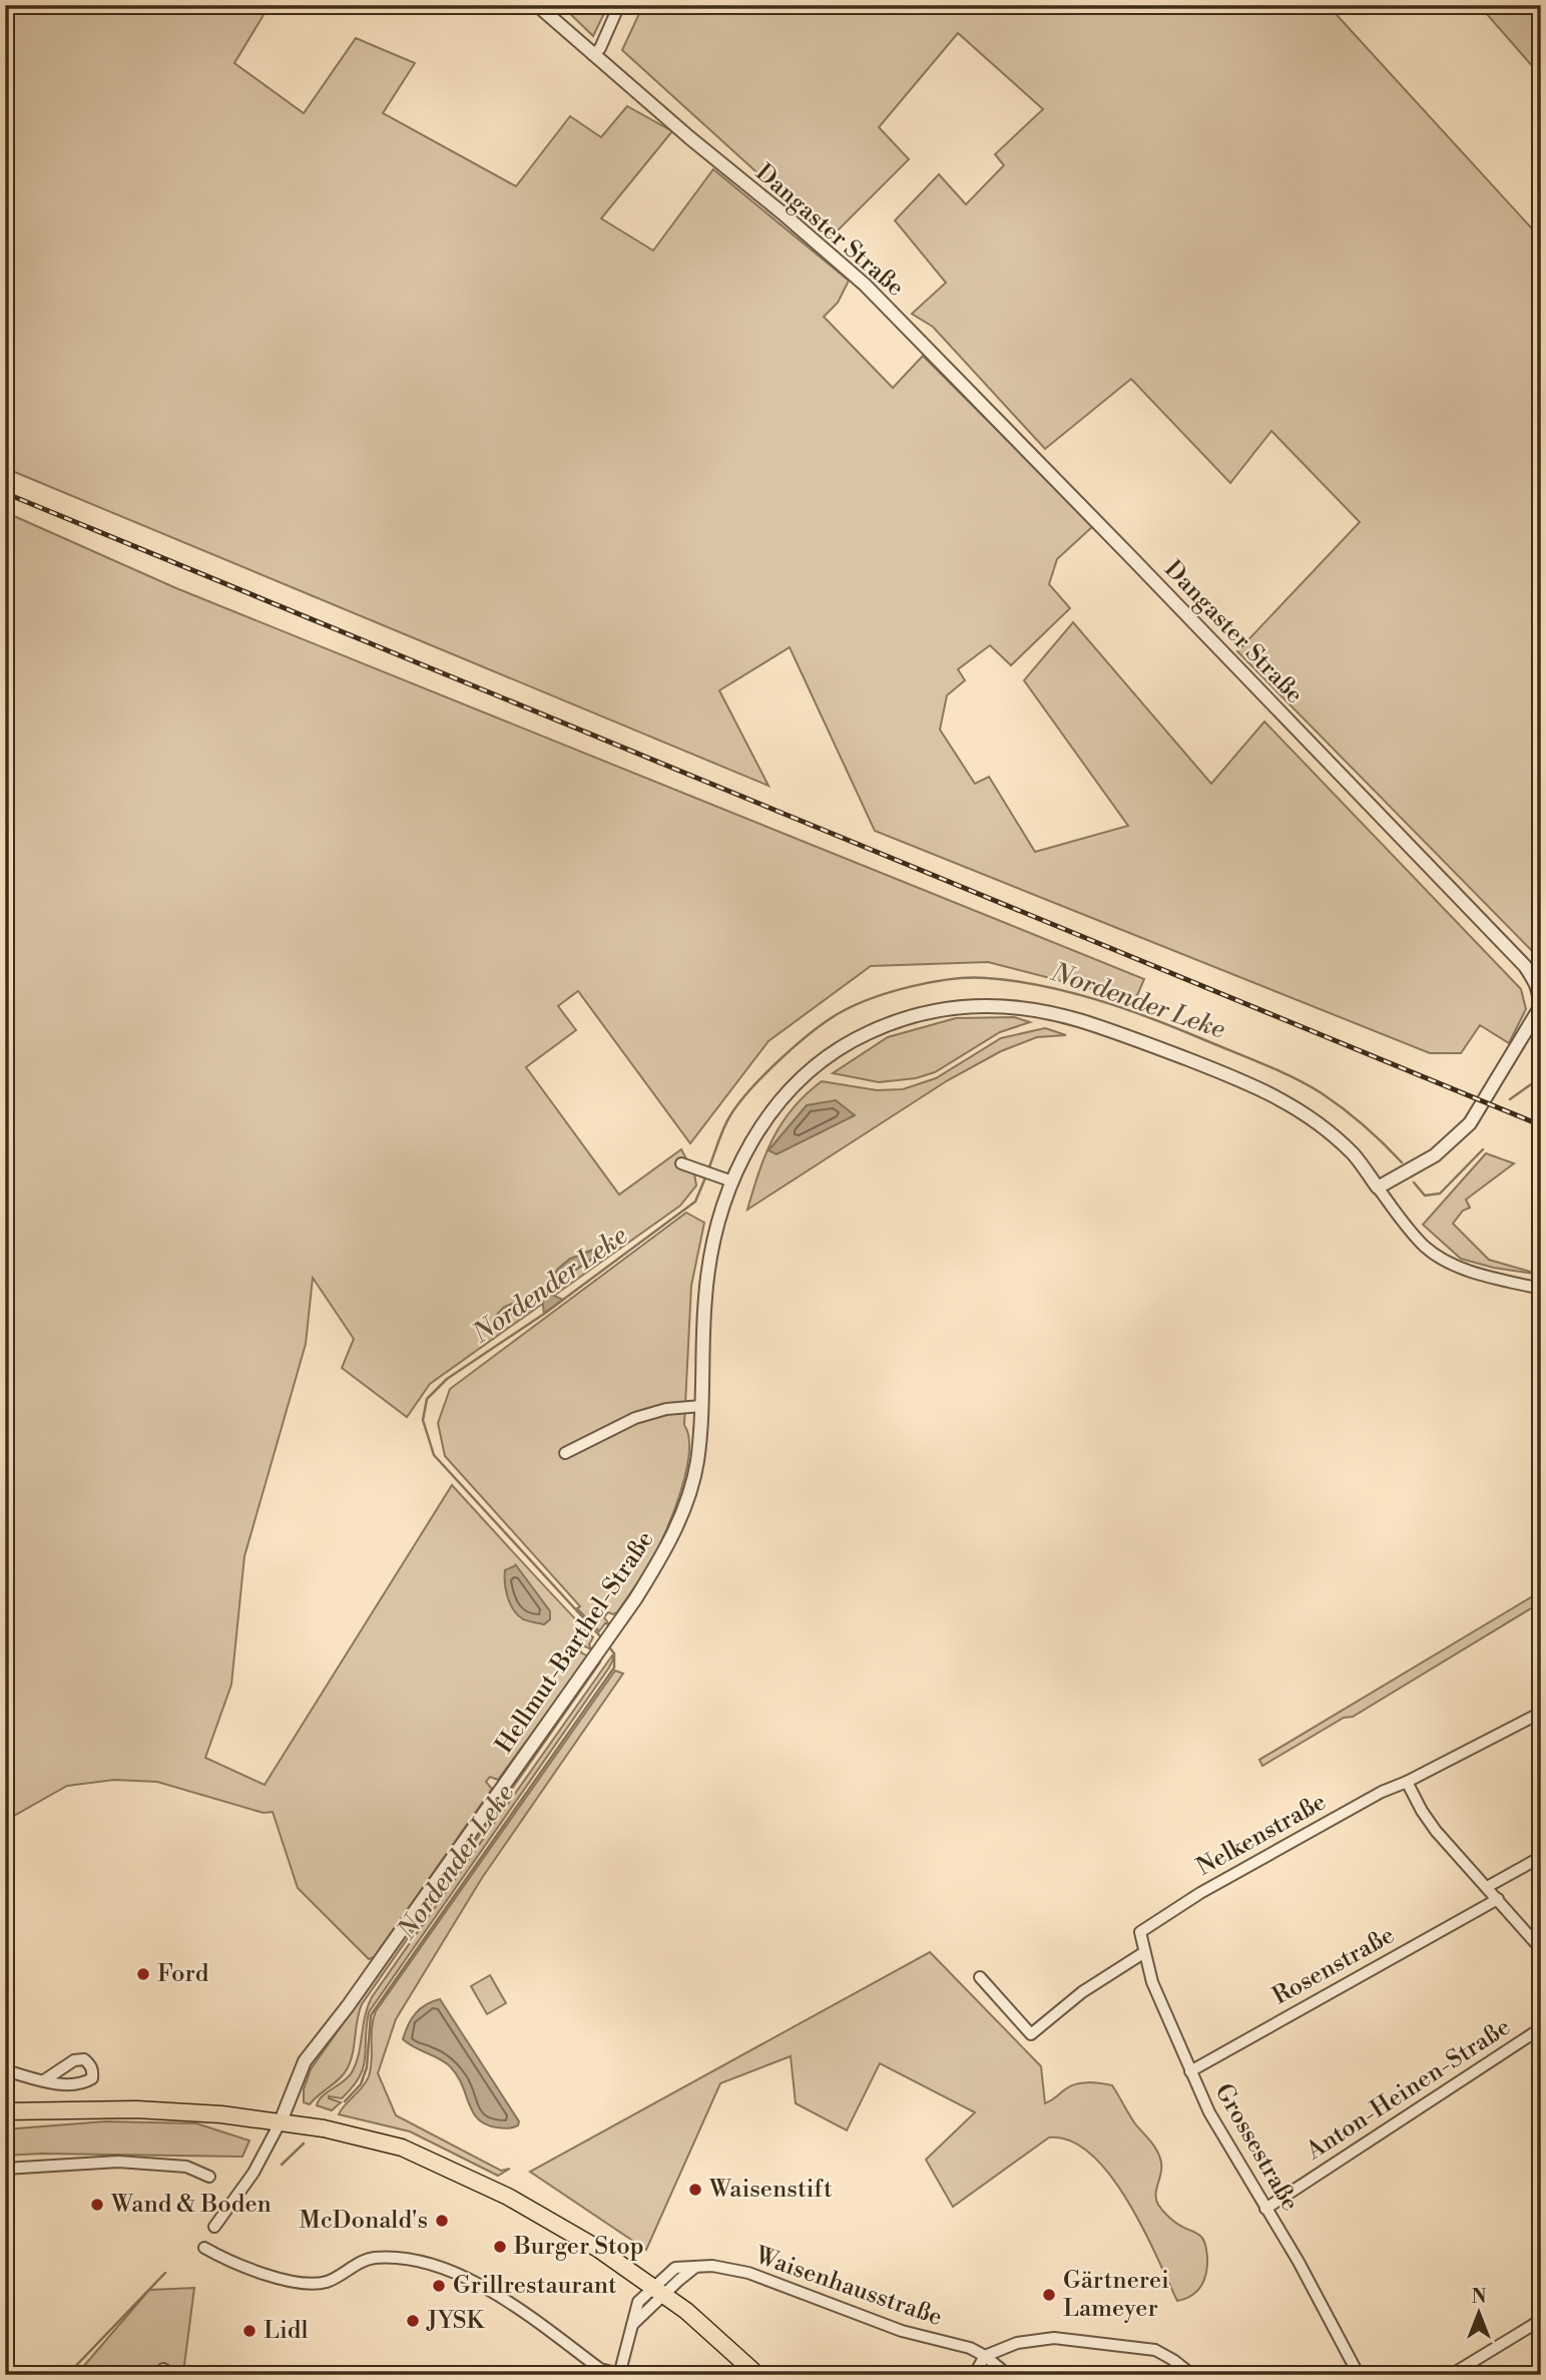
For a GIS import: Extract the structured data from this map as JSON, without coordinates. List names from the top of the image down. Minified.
{"streets":{"street":["Dangaster Straße","Hellmut-Barthel-Straße","Nelkenstraße","Rosenstraße","Anton-Heinen-Straße","Grossestraße","Waisenhausstraße"]},"crossings":[["Dangaster Straße","Hellmut-Barthel-Straße"],["Nelkenstraße","Grossestraße"],["Rosenstraße","Grossestraße"],["Anton-Heinen-Straße","Grossestraße"]],"water":["Nordender Leke"],"places":["Ford","Waisenstift","Wand & Boden","McDonald's","Burger Stop","Grillrestaurant","Gärtnerei Lameyer","JYSK","Lidl"],"north":"top"}
